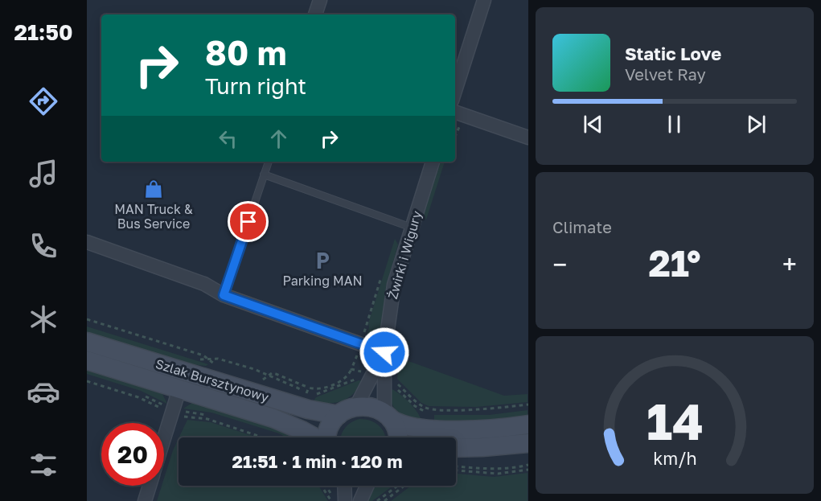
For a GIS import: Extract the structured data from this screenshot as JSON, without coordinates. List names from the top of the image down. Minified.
{"streets":{"main road":["Szlak Bursztynowy"],"street":["Żwirki i Wigury"]},"places":{"shop":["MAN Truck & Bus Service"],"parking":["Parking MAN"]},"page":{"tabs":"21:50","turn":["80 m","Turn right"],"song":["Static Love","Velvet Ray"],"tile":"Climate","heat":["−","21°","+"],"limit":"20","trip":"21:51 · 1 min · 120 m","gauge":["14","km/h"]}}
